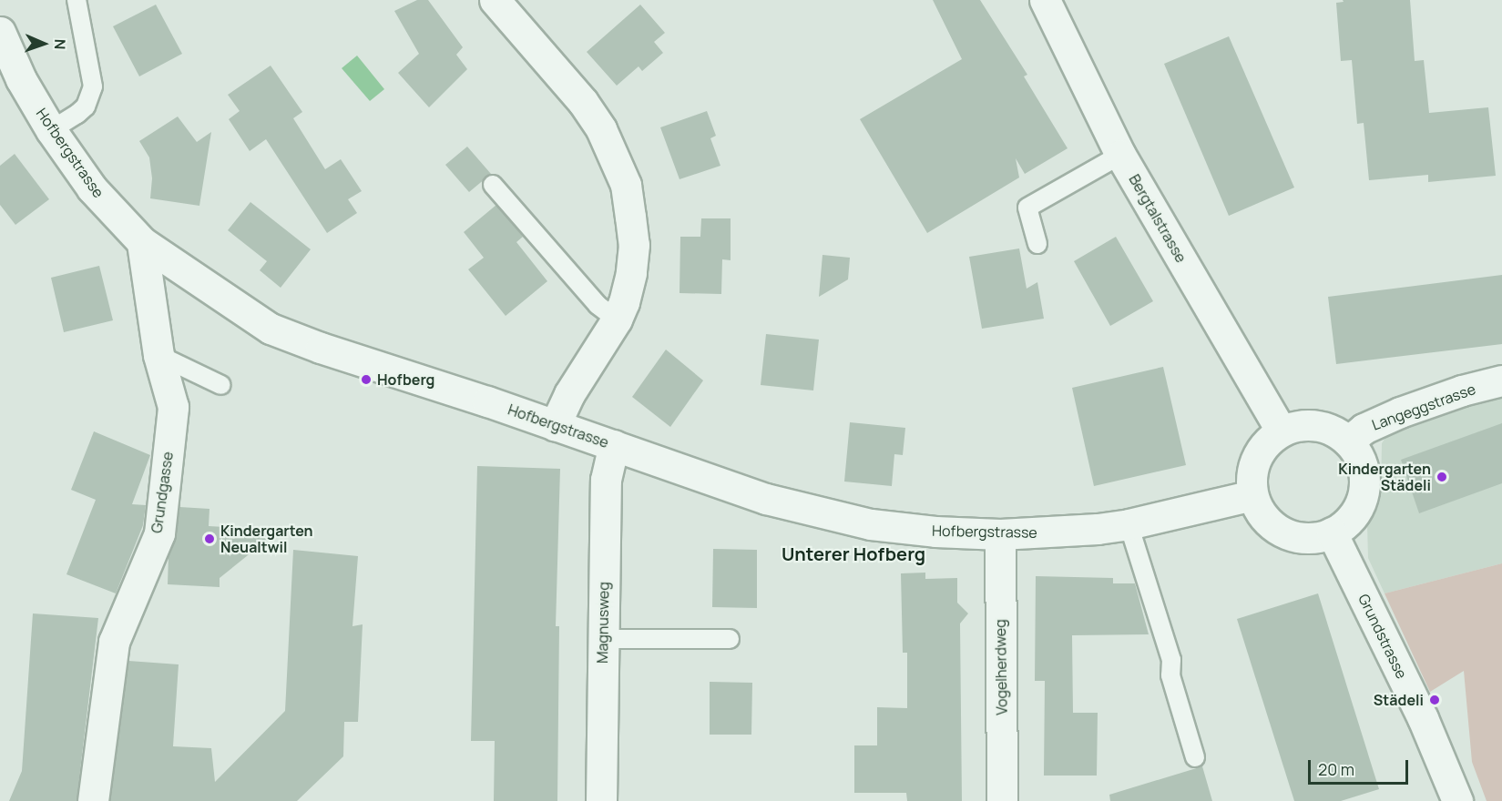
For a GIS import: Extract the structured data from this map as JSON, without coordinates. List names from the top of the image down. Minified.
{"streets":{"street":["Hofbergstrasse","Bergtalstrasse","Langeggstrasse","Grundgasse","Magnusweg","Grundstrasse","Vogelherdweg"]},"crossings":[["Hofbergstrasse","Bergtalstrasse"],["Hofbergstrasse","Langeggstrasse"],["Hofbergstrasse","Grundgasse"],["Hofbergstrasse","Magnusweg"],["Hofbergstrasse","Grundstrasse"],["Hofbergstrasse","Vogelherdweg"],["Bergtalstrasse","Langeggstrasse"],["Bergtalstrasse","Grundstrasse"],["Langeggstrasse","Grundstrasse"]],"districts":["Unterer Hofberg"],"places":["Hofberg","Kindergarten Städeli","Kindergarten Neualtwil","Städeli"],"scale_bar":"20 m","north":"right"}
